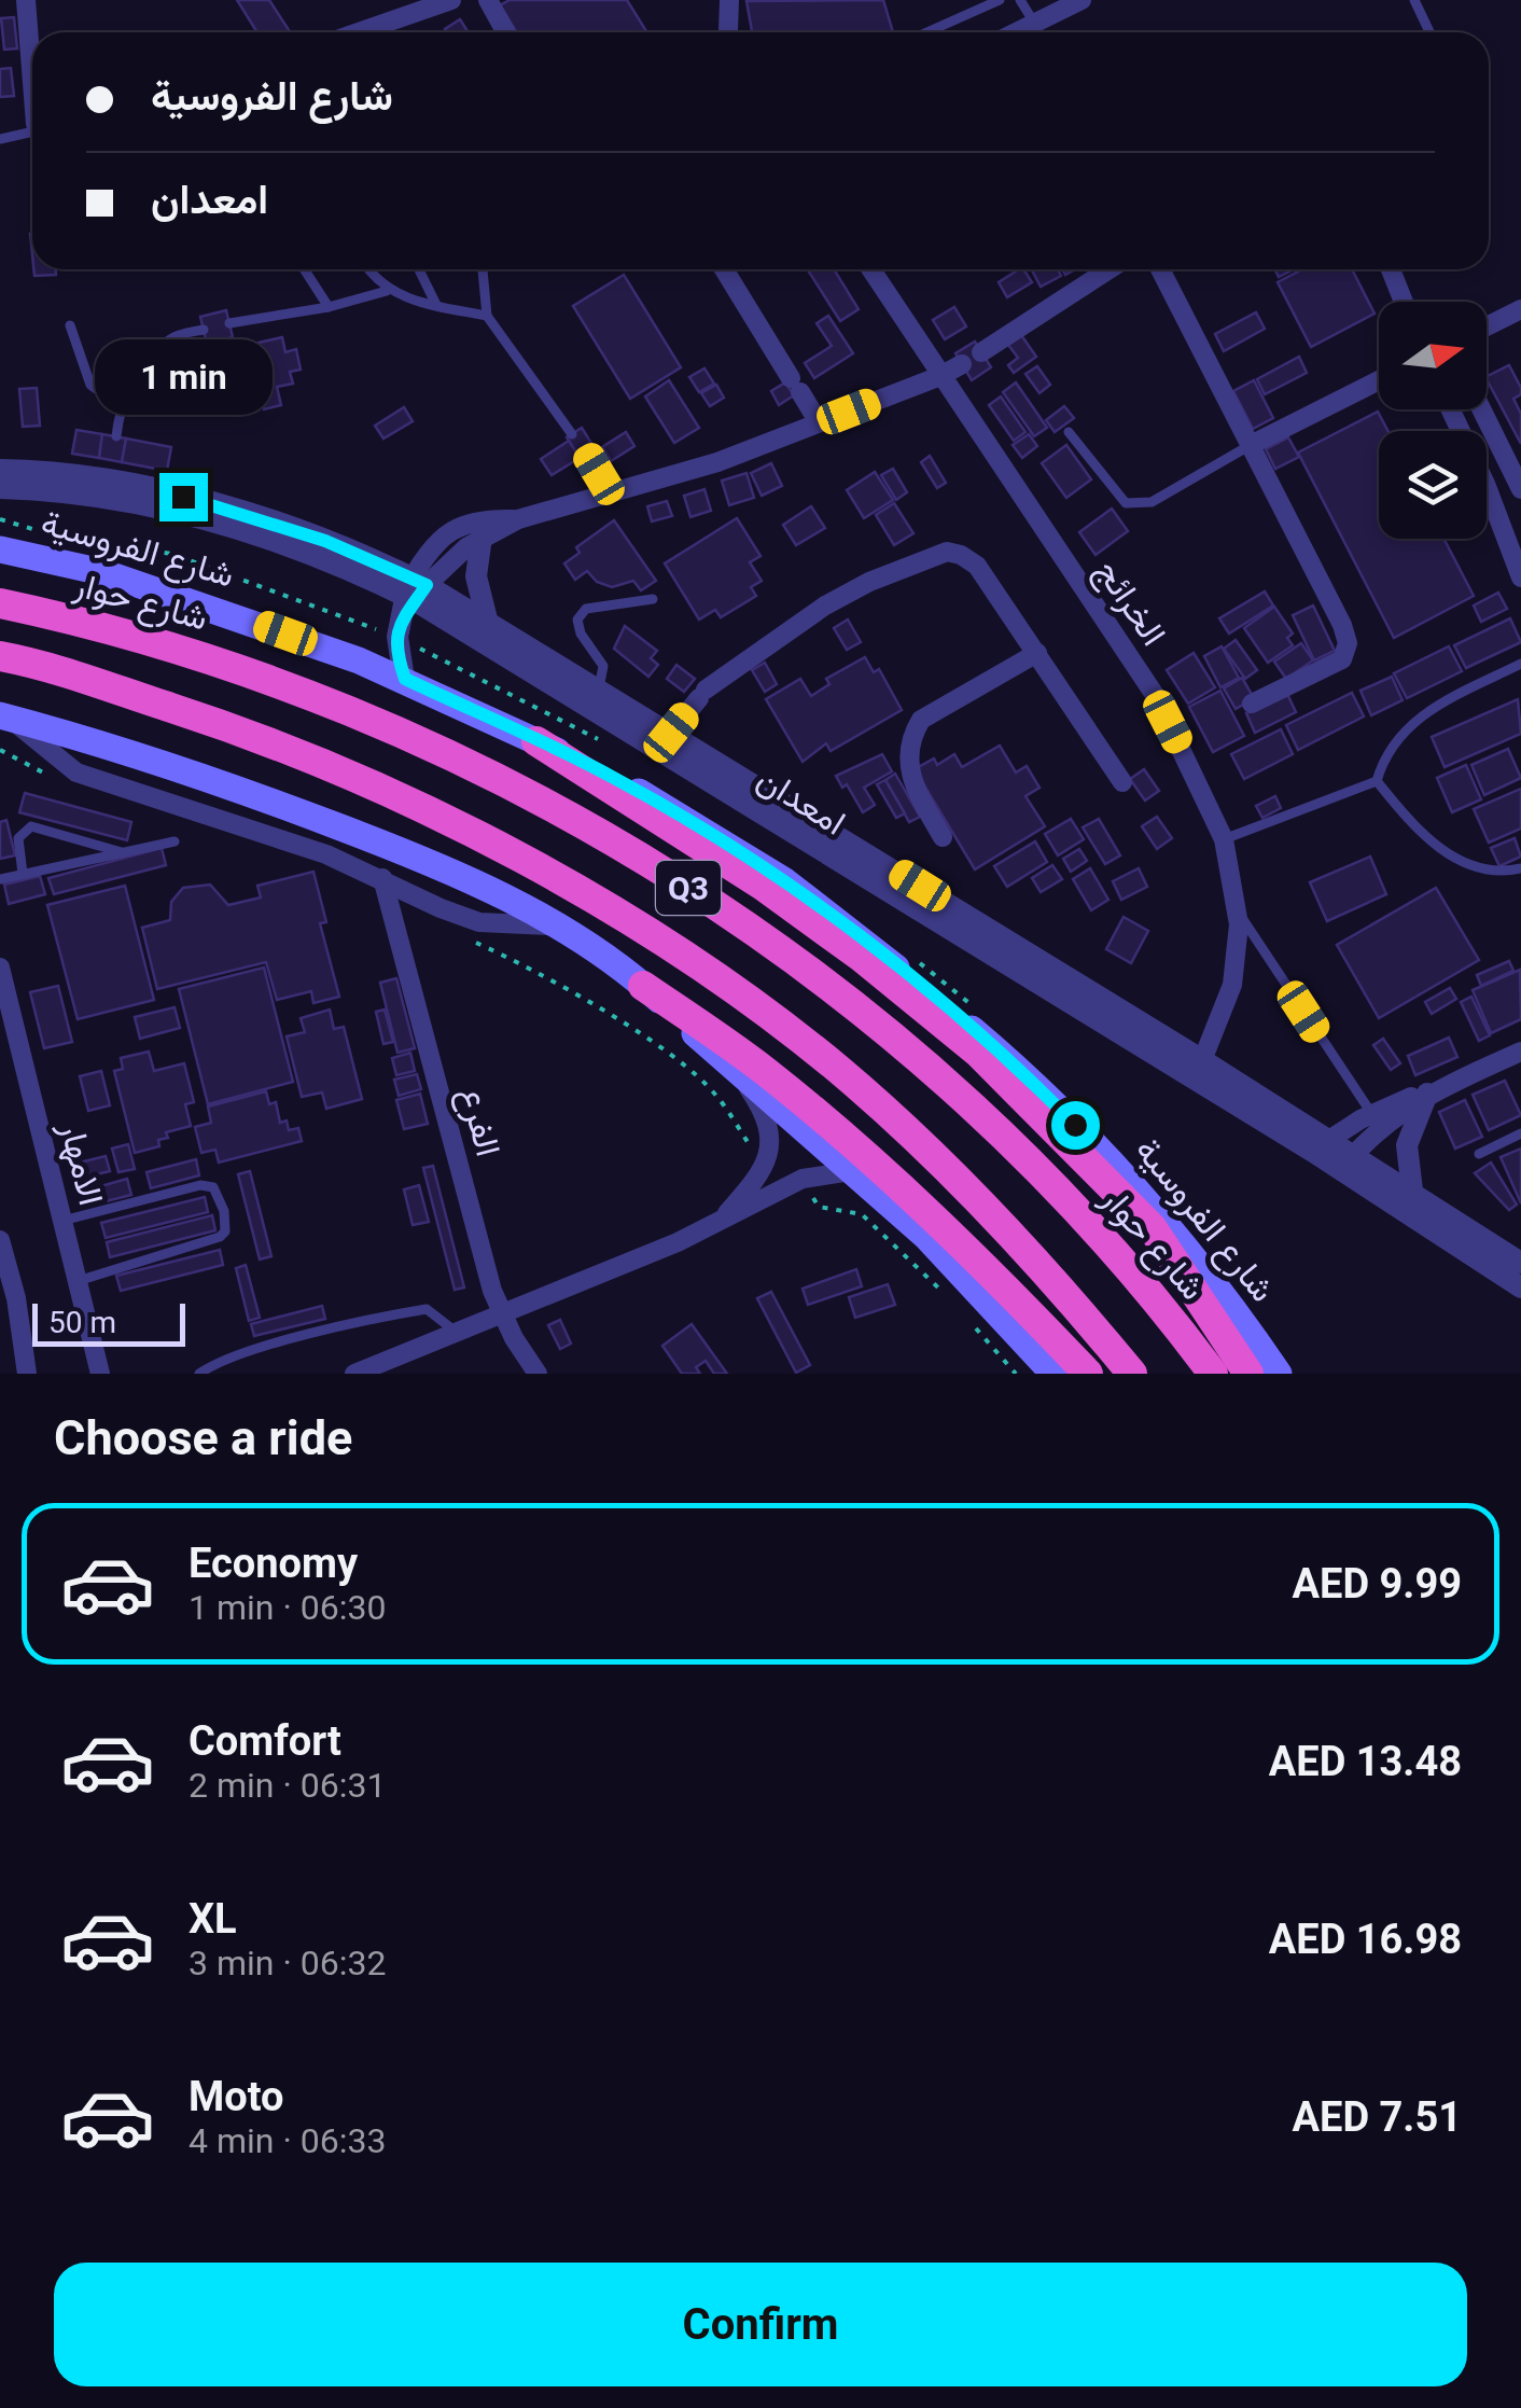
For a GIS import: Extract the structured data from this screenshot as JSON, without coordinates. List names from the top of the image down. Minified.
{"streets":{"highway":["شارع حوار","Q3"],"main road":["شارع الفروسية"],"street":["الخرائج","امعدان","الفرع","الامهار"]},"crossings":[["الخرائج","امعدان"]],"scale_bar":"50 m","north":"right","page":{"banner":["شارع الفروسية","امعدان"],"bubble":"1 min","scale":"50 m","heading":"Choose a ride","list":[{"name":"Economy","note":"1 min · 06:30","value":"AED 9.99"},{"name":"Comfort","note":"2 min · 06:31","value":"AED 13.48"},{"name":"XL","note":"3 min · 06:32","value":"AED 16.98"},{"name":"Moto","note":"4 min · 06:33","value":"AED 7.51"}],"buttons":"Confirm"}}
